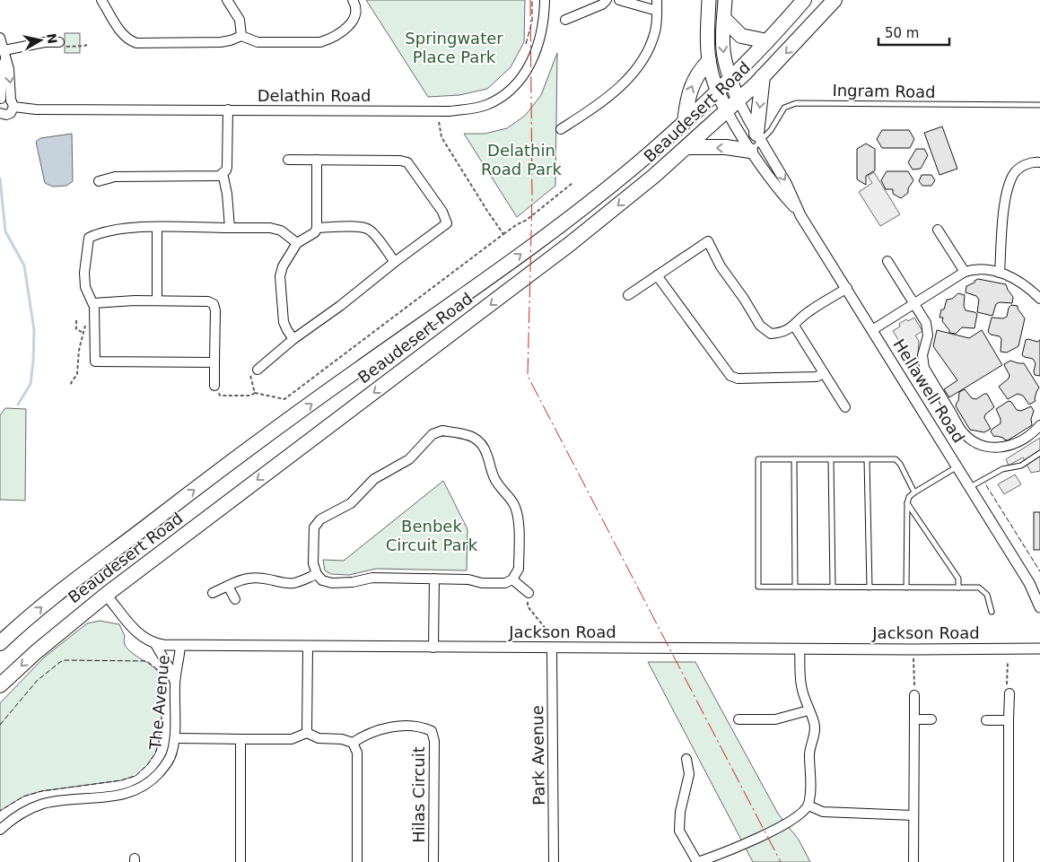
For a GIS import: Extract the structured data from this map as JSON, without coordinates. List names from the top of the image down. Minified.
{"streets":{"highway":["Beaudesert Road"],"street":["Delathin Road","Hellawell Road","Jackson Road","The Avenue","Park Avenue","Hilas Circuit"],"lane":["Ingram Road"]},"crossings":[["Ingram Road","Hellawell Road"],["Beaudesert Road","Hellawell Road"],["Beaudesert Road","Jackson Road"],["Jackson Road","The Avenue"],["Jackson Road","Park Avenue"]],"parks":["Springwater Place Park","Delathin Road Park","Benbek Circuit Park"],"scale_bar":"50 m","north":"right"}
